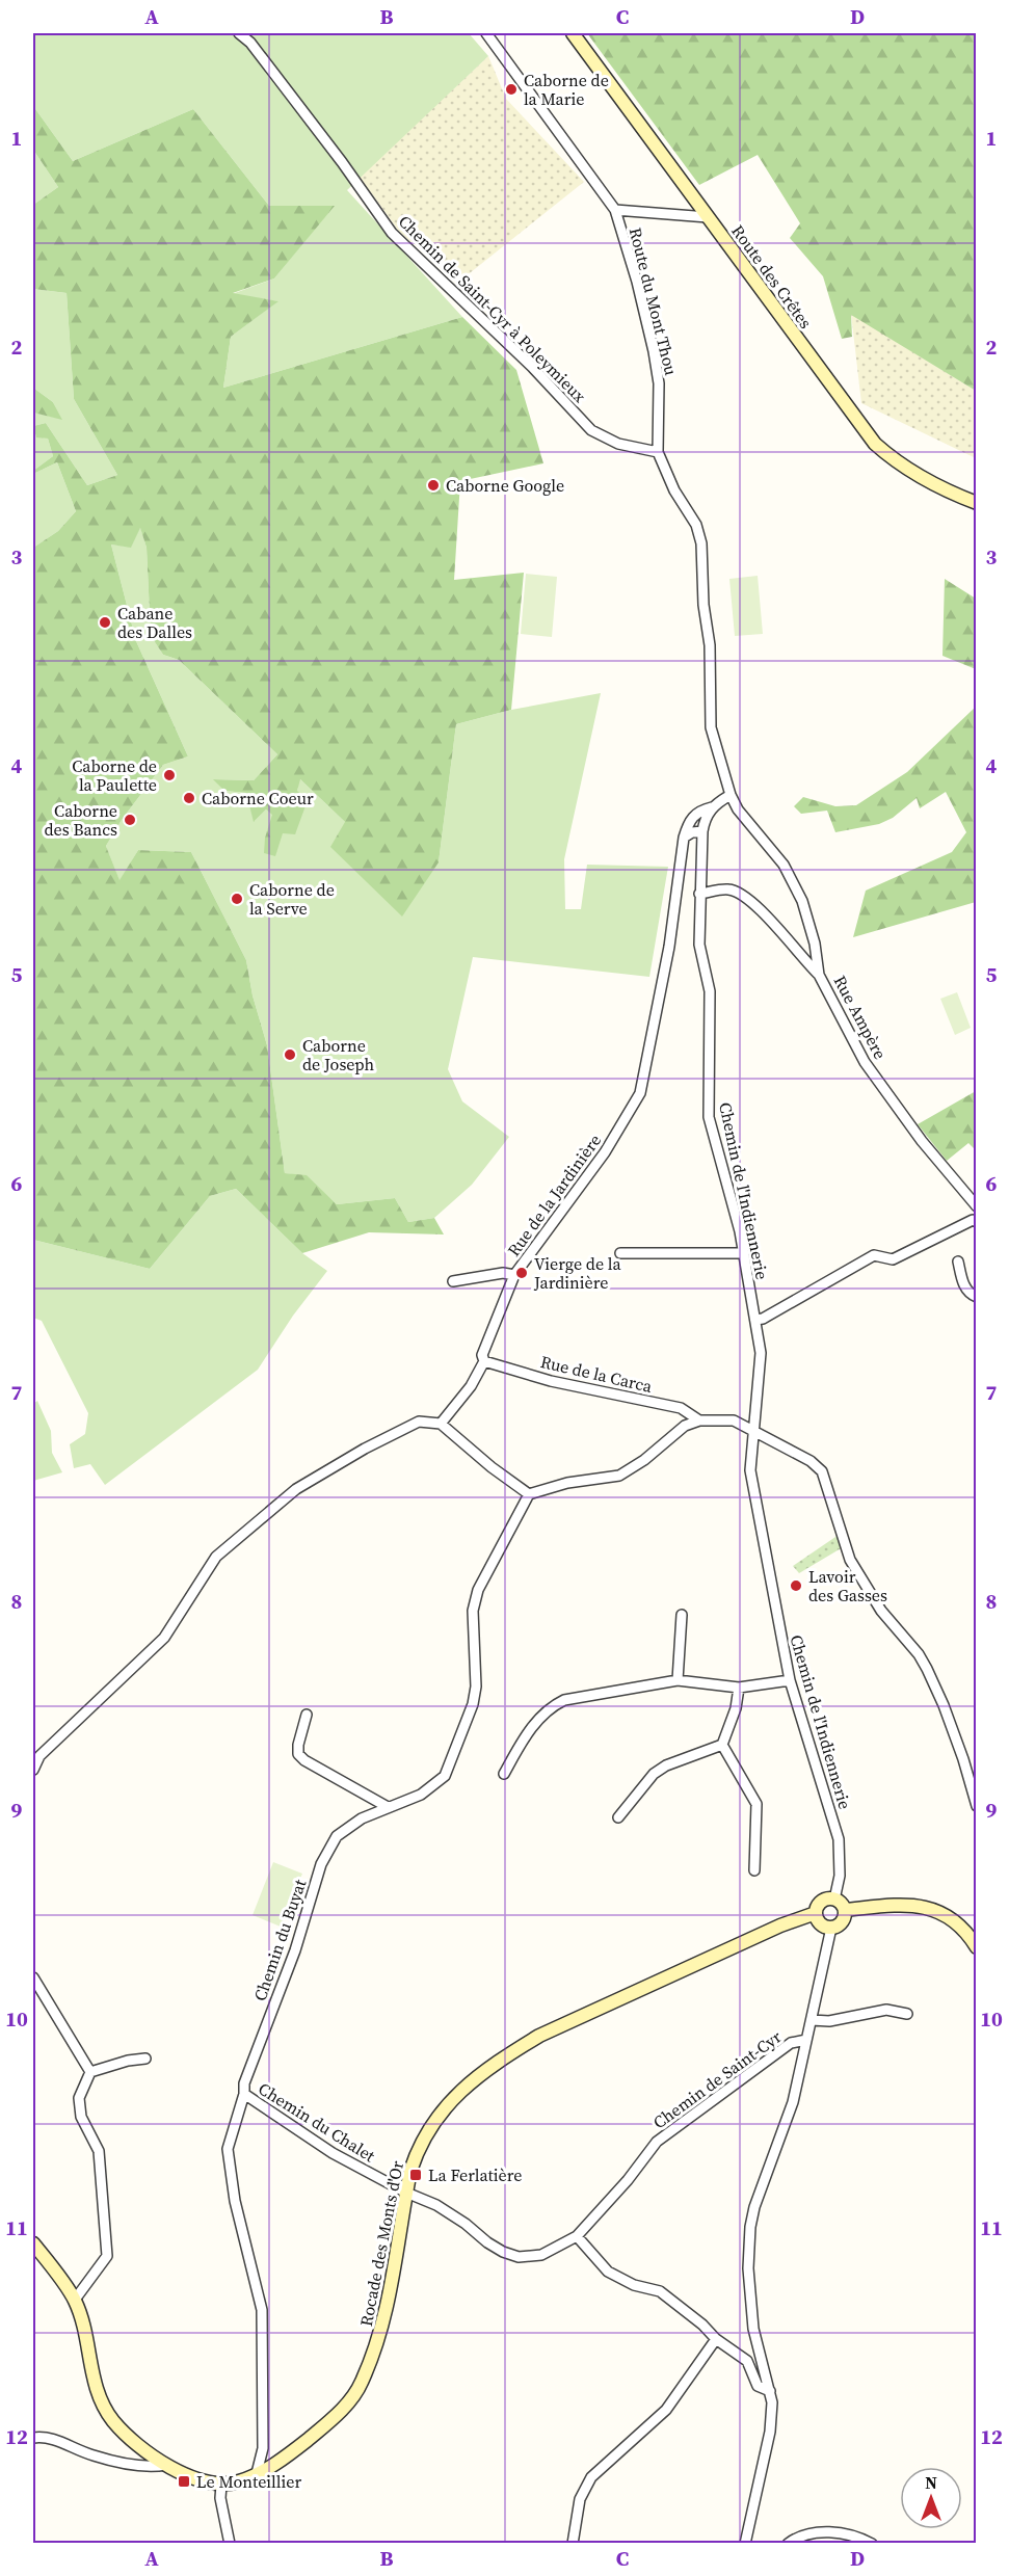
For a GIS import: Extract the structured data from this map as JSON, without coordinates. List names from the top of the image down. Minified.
{"streets":{"street":["Route des Crêtes","Route du Mont Thou","Chemin de Saint-Cyr à Poleymieux","Rue Ampère","Chemin de l'Indiennerie","Rue de la Jardinière","Rue de la Carca","Chemin du Buyat","Chemin de Saint-Cyr","Chemin du Chalet","Rocade des Monts d'Or"]},"crossings":[["Route du Mont Thou","Chemin de Saint-Cyr à Poleymieux"],["Route du Mont Thou","Rue Ampère"],["Chemin de l'Indiennerie","Rocade des Monts d'Or"],["Rue de la Jardinière","Rue de la Carca"],["Chemin du Buyat","Chemin du Chalet"],["Chemin du Buyat","Rocade des Monts d'Or"],["Chemin de Saint-Cyr","Chemin du Chalet"],["Chemin de Saint-Cyr","Rocade des Monts d'Or"],["Chemin du Chalet","Rocade des Monts d'Or"]],"places":{"other":["Caborne de la Marie","Caborne Google","Cabane des Dalles","Caborne de la Paulette","Caborne Coeur","Caborne des Bancs","Caborne de la Serve","Caborne de Joseph","Vierge de la Jardinière","Lavoir des Gasses"],"transit":["La Ferlatière","Le Monteillier"]},"north":"top","grid":{"columns":["A","B","C","D"],"rows":["1","2","3","4","5","6","7","8","9","10","11","12"]}}
